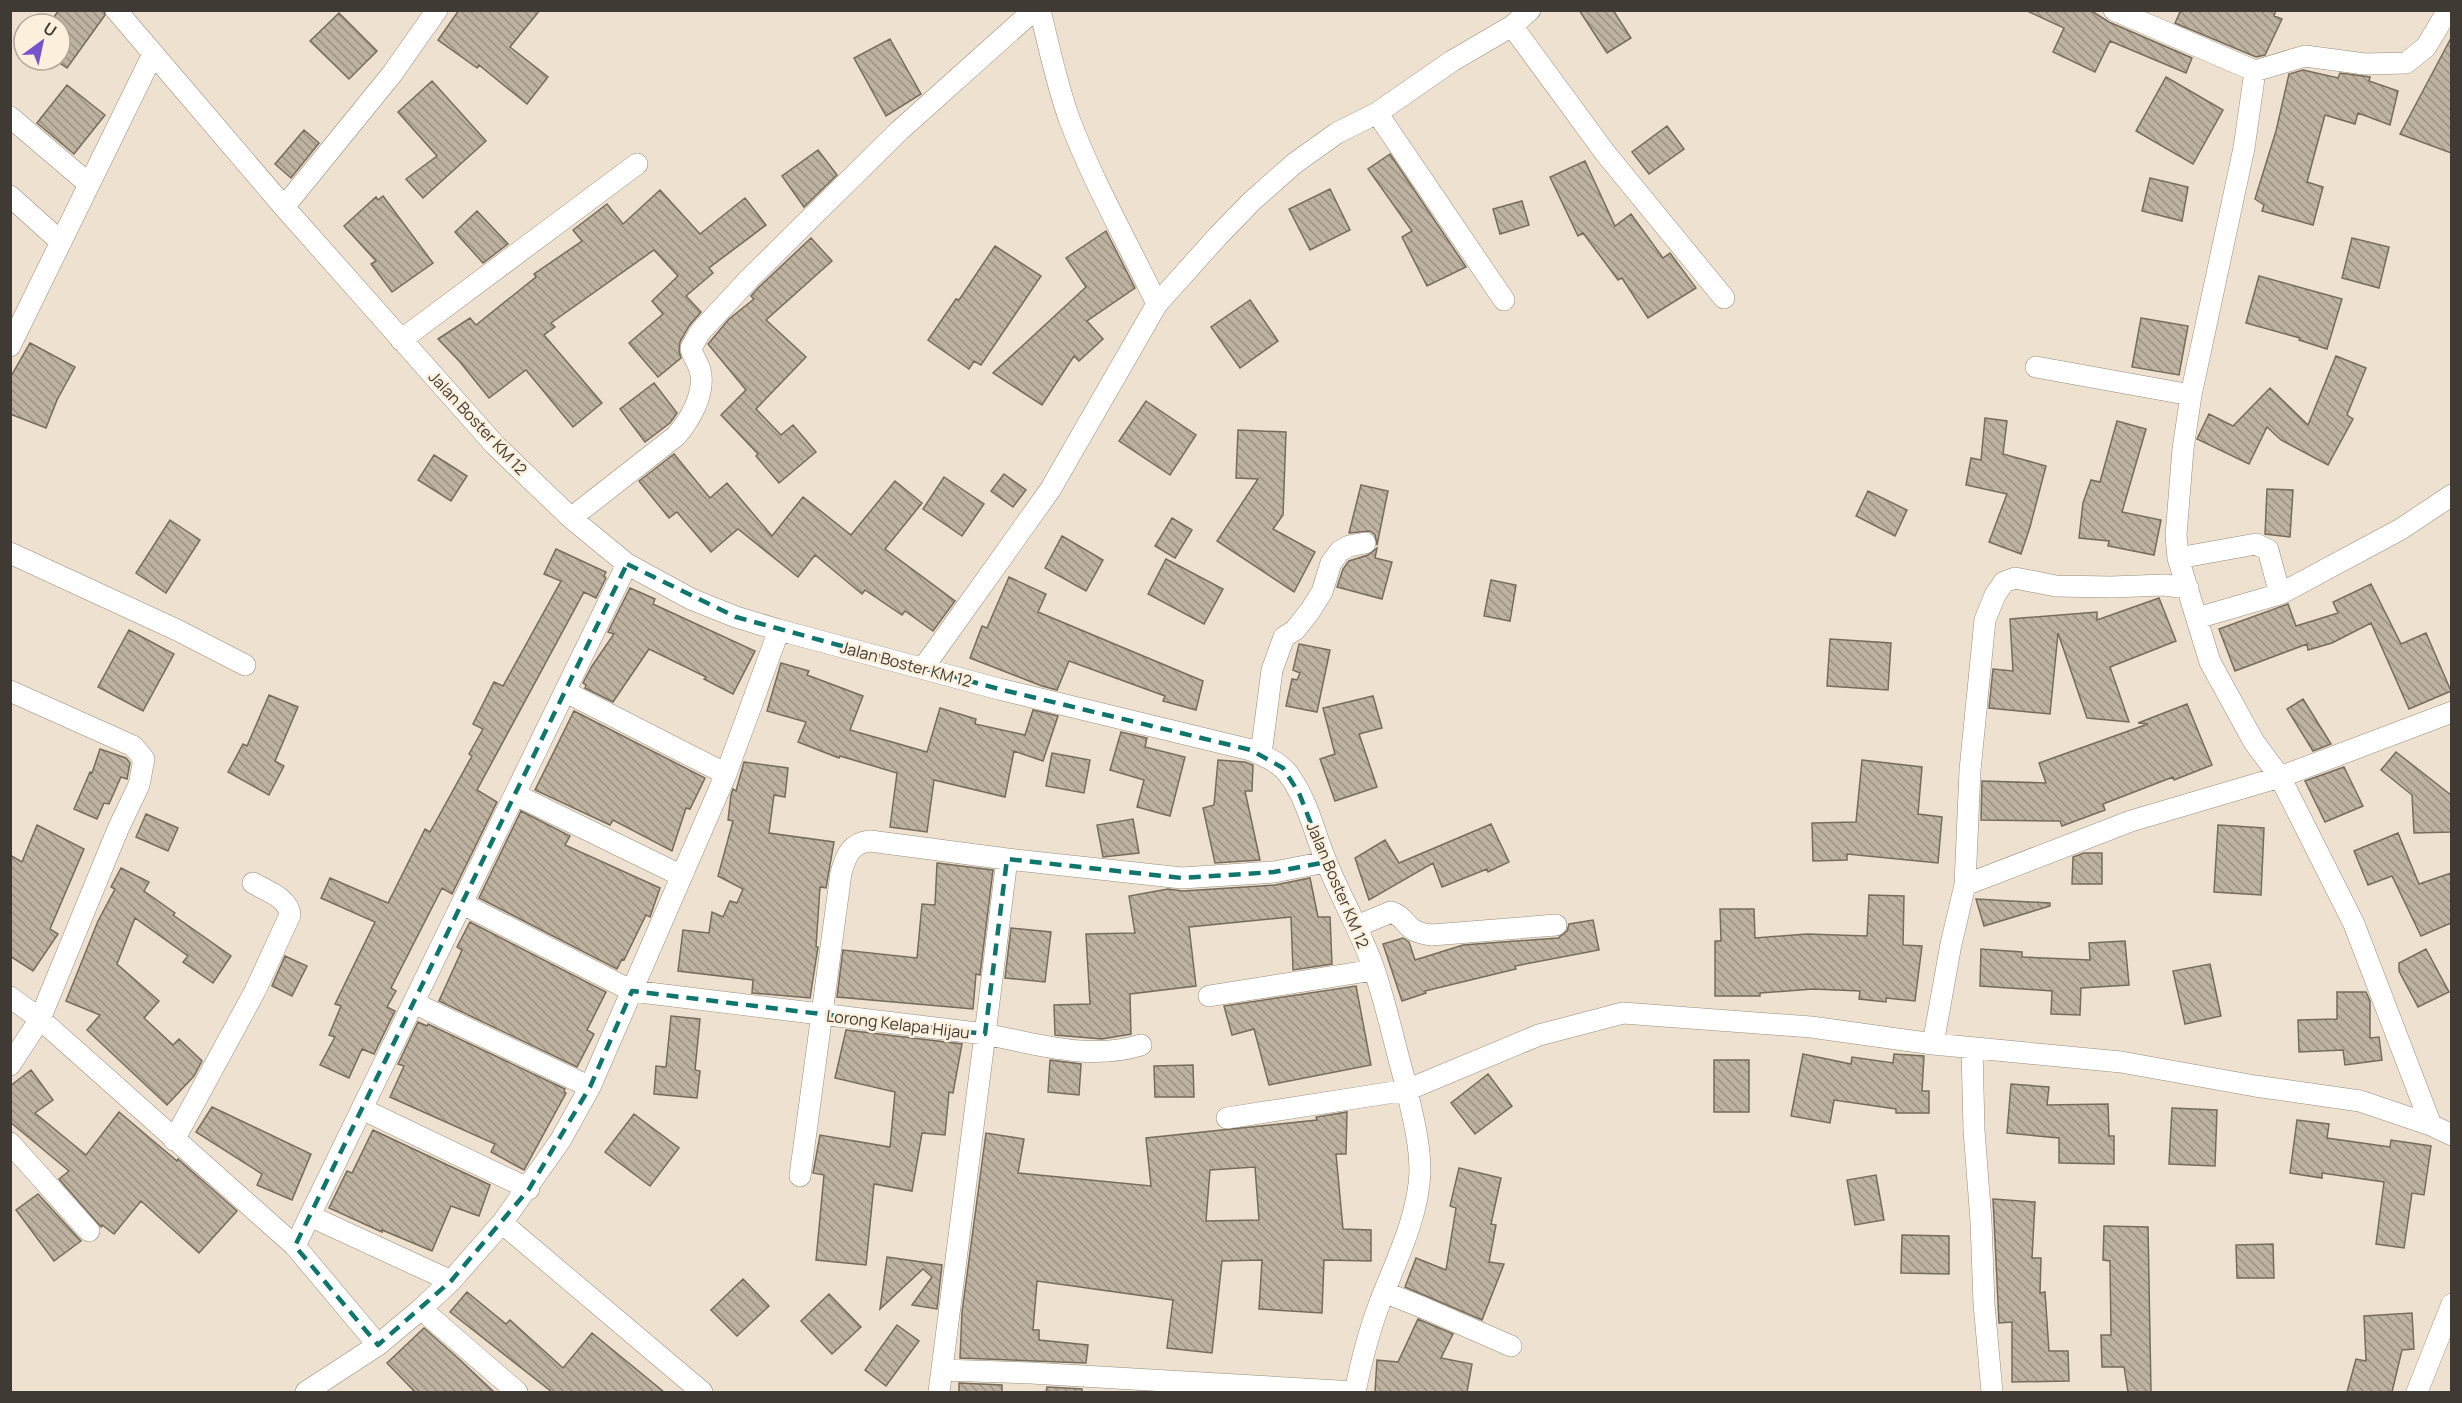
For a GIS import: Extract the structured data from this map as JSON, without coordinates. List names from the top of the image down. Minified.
{"streets":{"street":["Jalan Boster KM 12","Lorong Kelapa Hijau"]},"north":"top right"}
